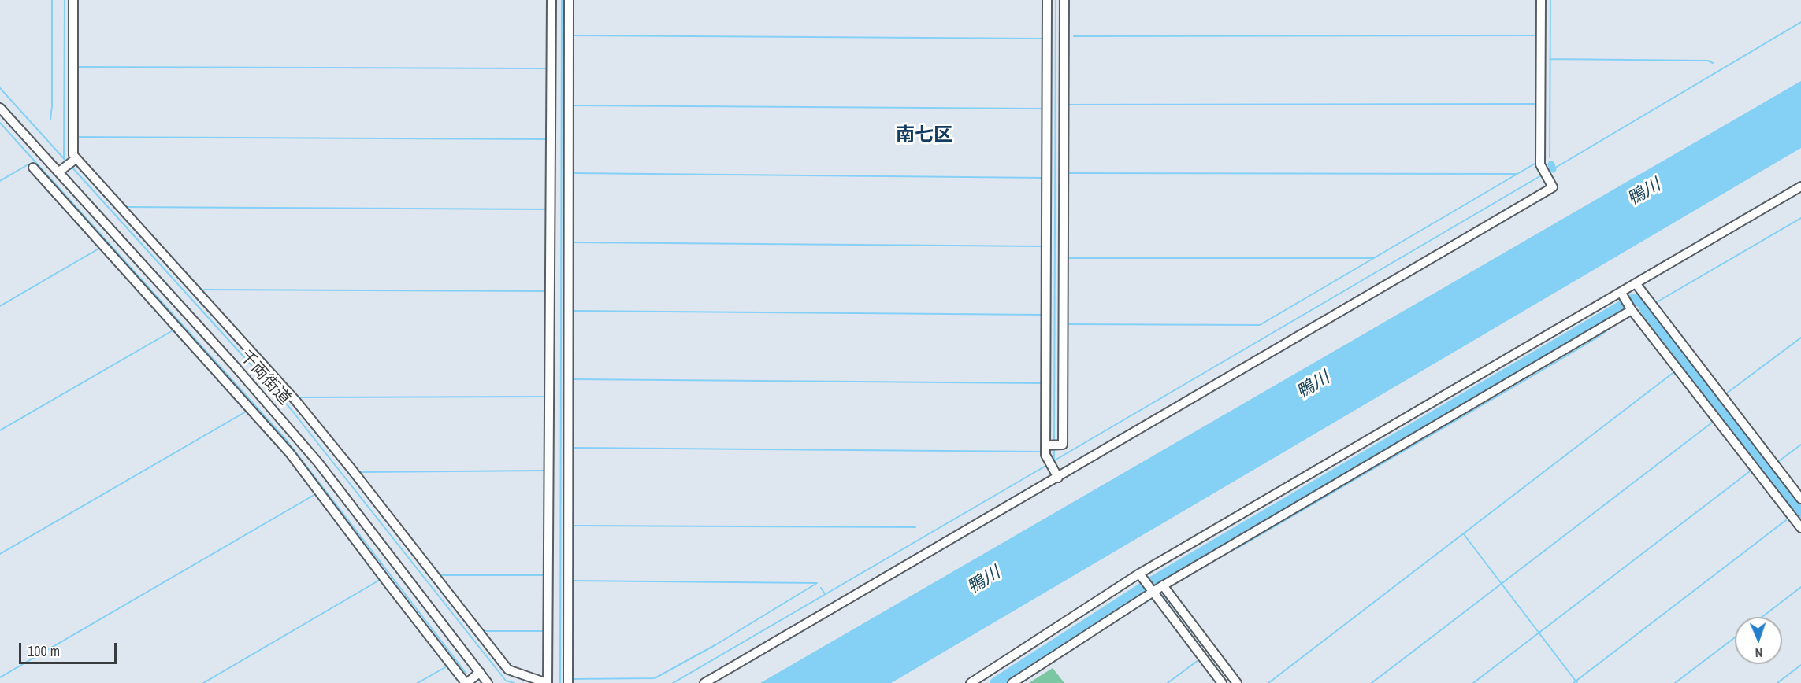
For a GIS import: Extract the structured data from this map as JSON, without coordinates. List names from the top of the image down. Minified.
{"streets":{"street":["千両街道"]},"districts":["南七区"],"water":["鴨川"],"scale_bar":"100 m","north":"bottom"}
